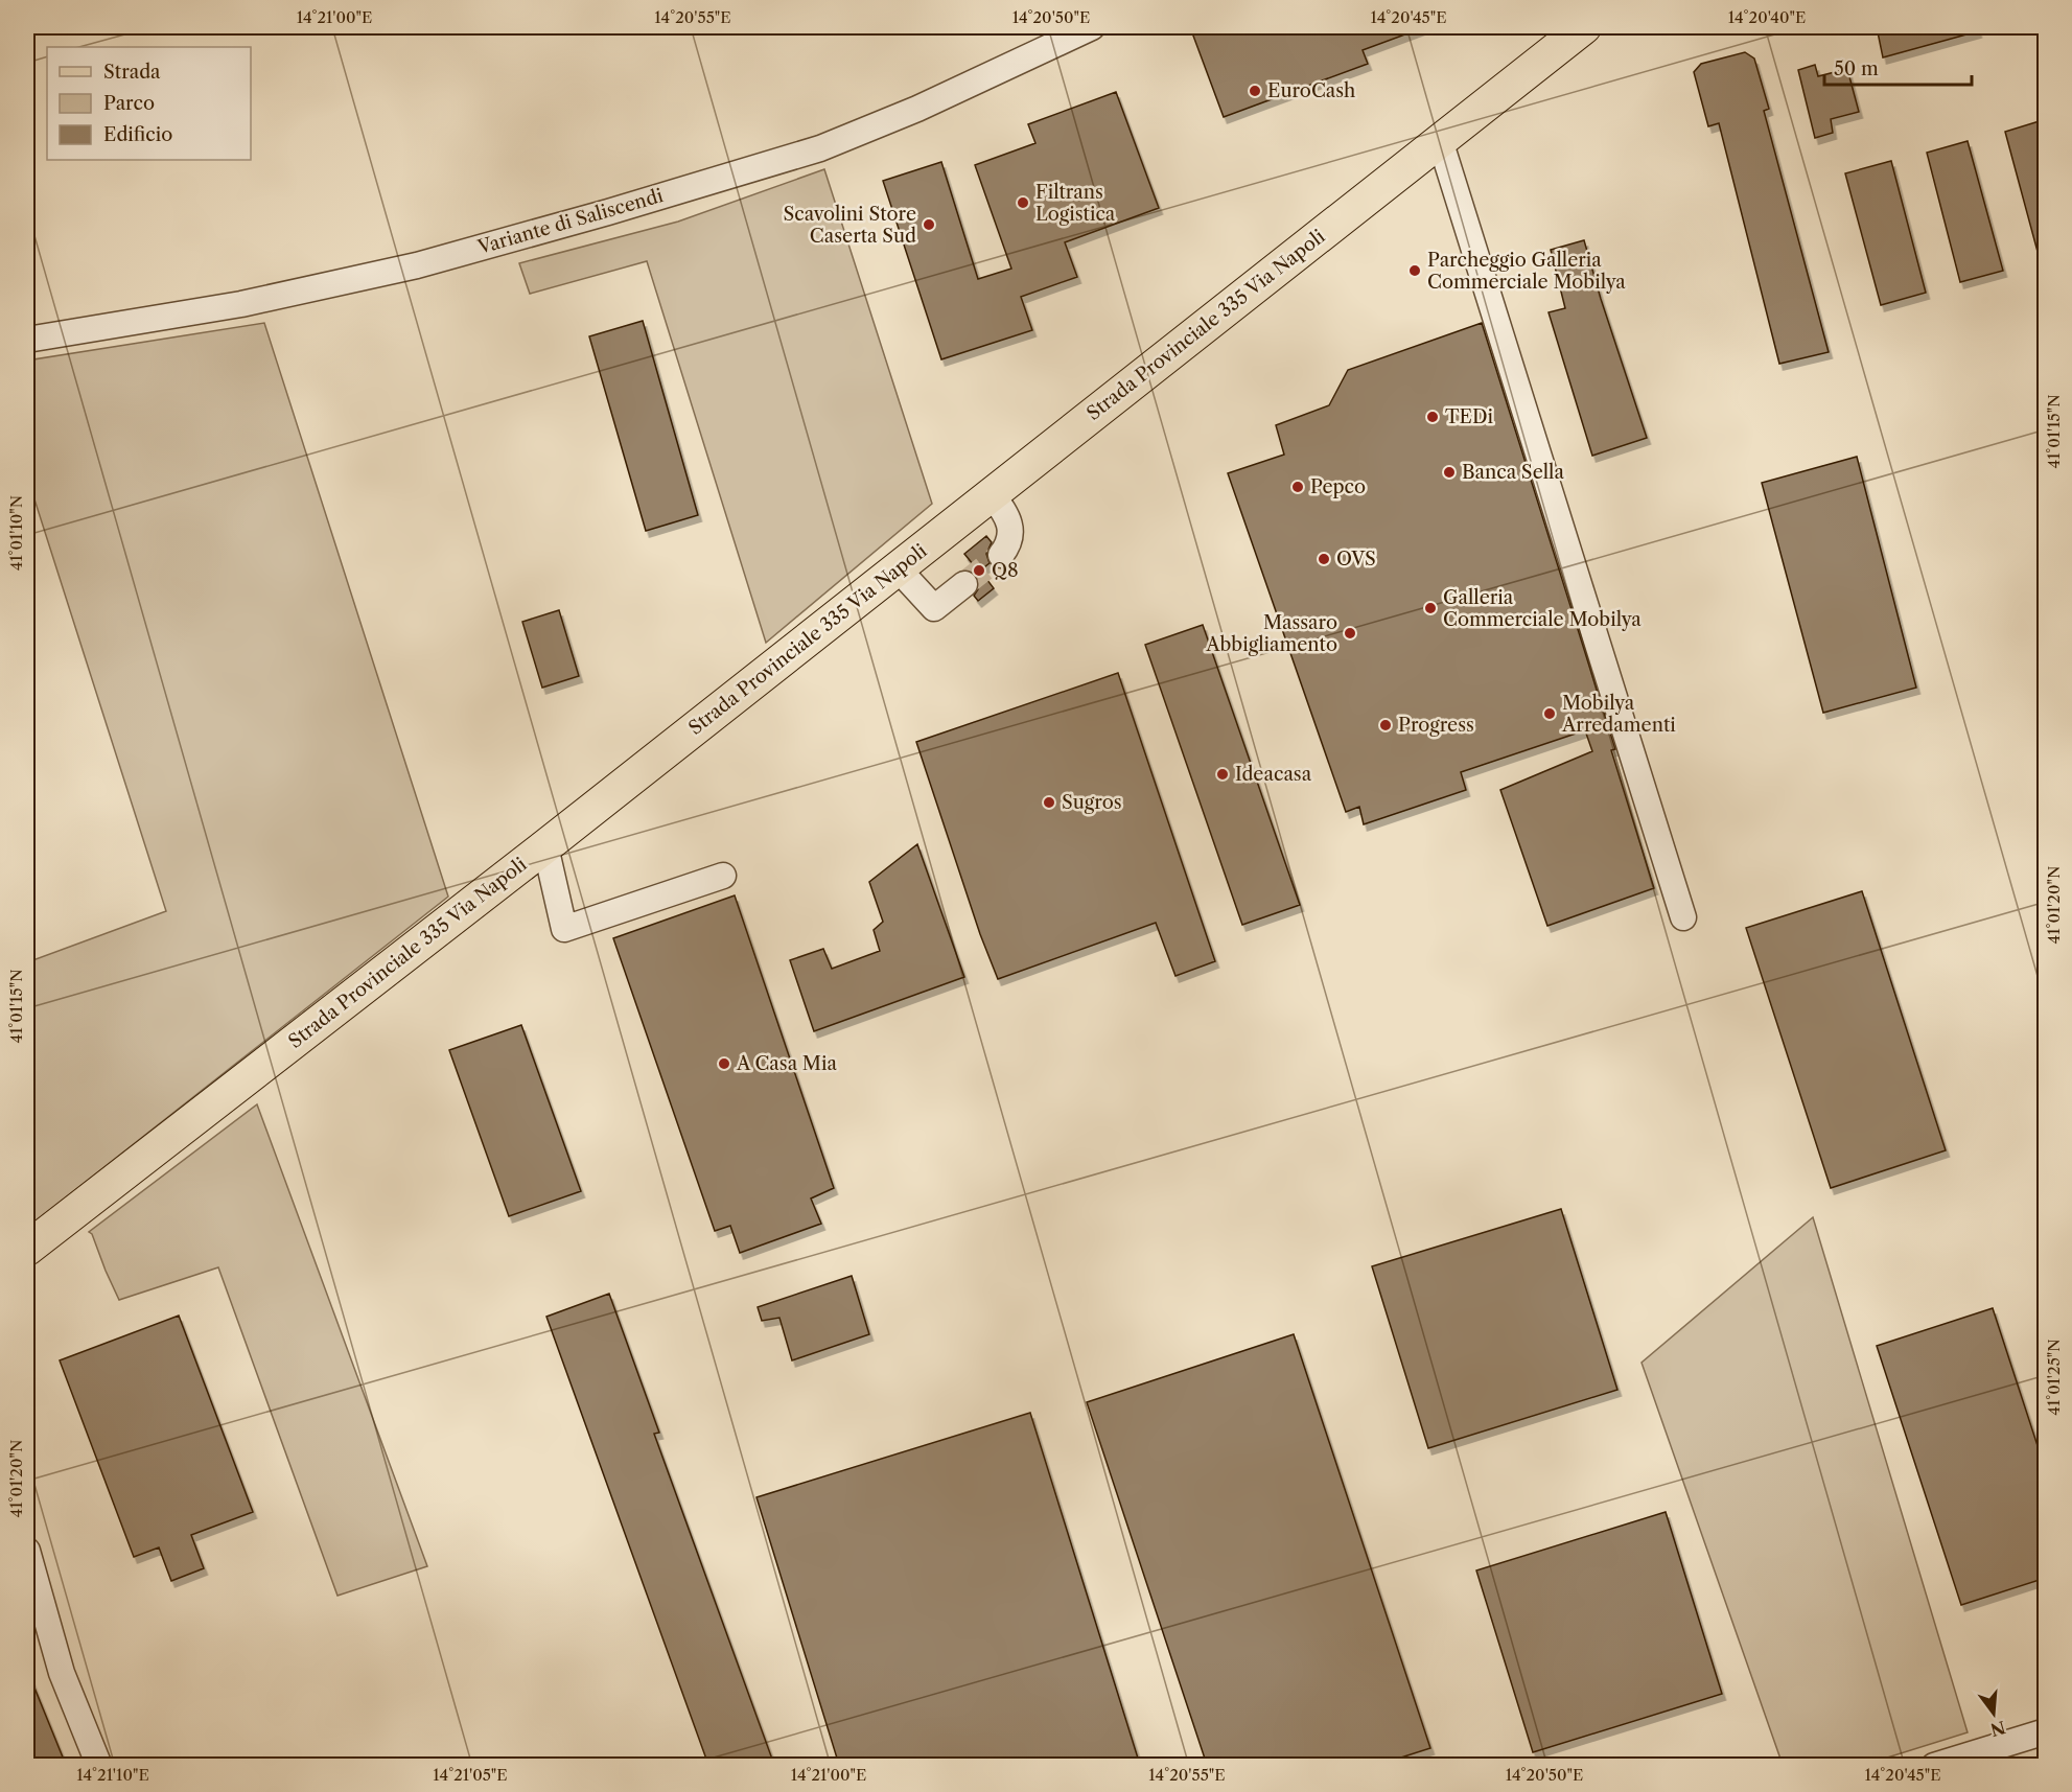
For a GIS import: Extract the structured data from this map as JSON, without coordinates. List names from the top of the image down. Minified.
{"streets":{"main road":["Strada Provinciale 335 Via Napoli"],"street":["Variante di Saliscendi"]},"places":["EuroCash","Filtrans Logistica","Scavolini Store Caserta Sud","Parcheggio Galleria Commerciale Mobilya","TEDi","Banca Sella","Pepco","OVS","Q8","Galleria Commerciale Mobilya","Massaro Abbigliamento","Mobilya Arredamenti","Progress","Ideacasa","Sugros","A Casa Mia"],"legend":["Strada","Parco","Edificio"],"scale_bar":"50 m","north":"bottom","coordinates":["14°21'00\"E","14°20'55\"E","14°20'50\"E","14°20'45\"E","14°20'40\"E","41°01'15\"N","41°01'10\"N","41°01'20\"N","41°01'25\"N","14°21'10\"E","14°21'05\"E"]}
